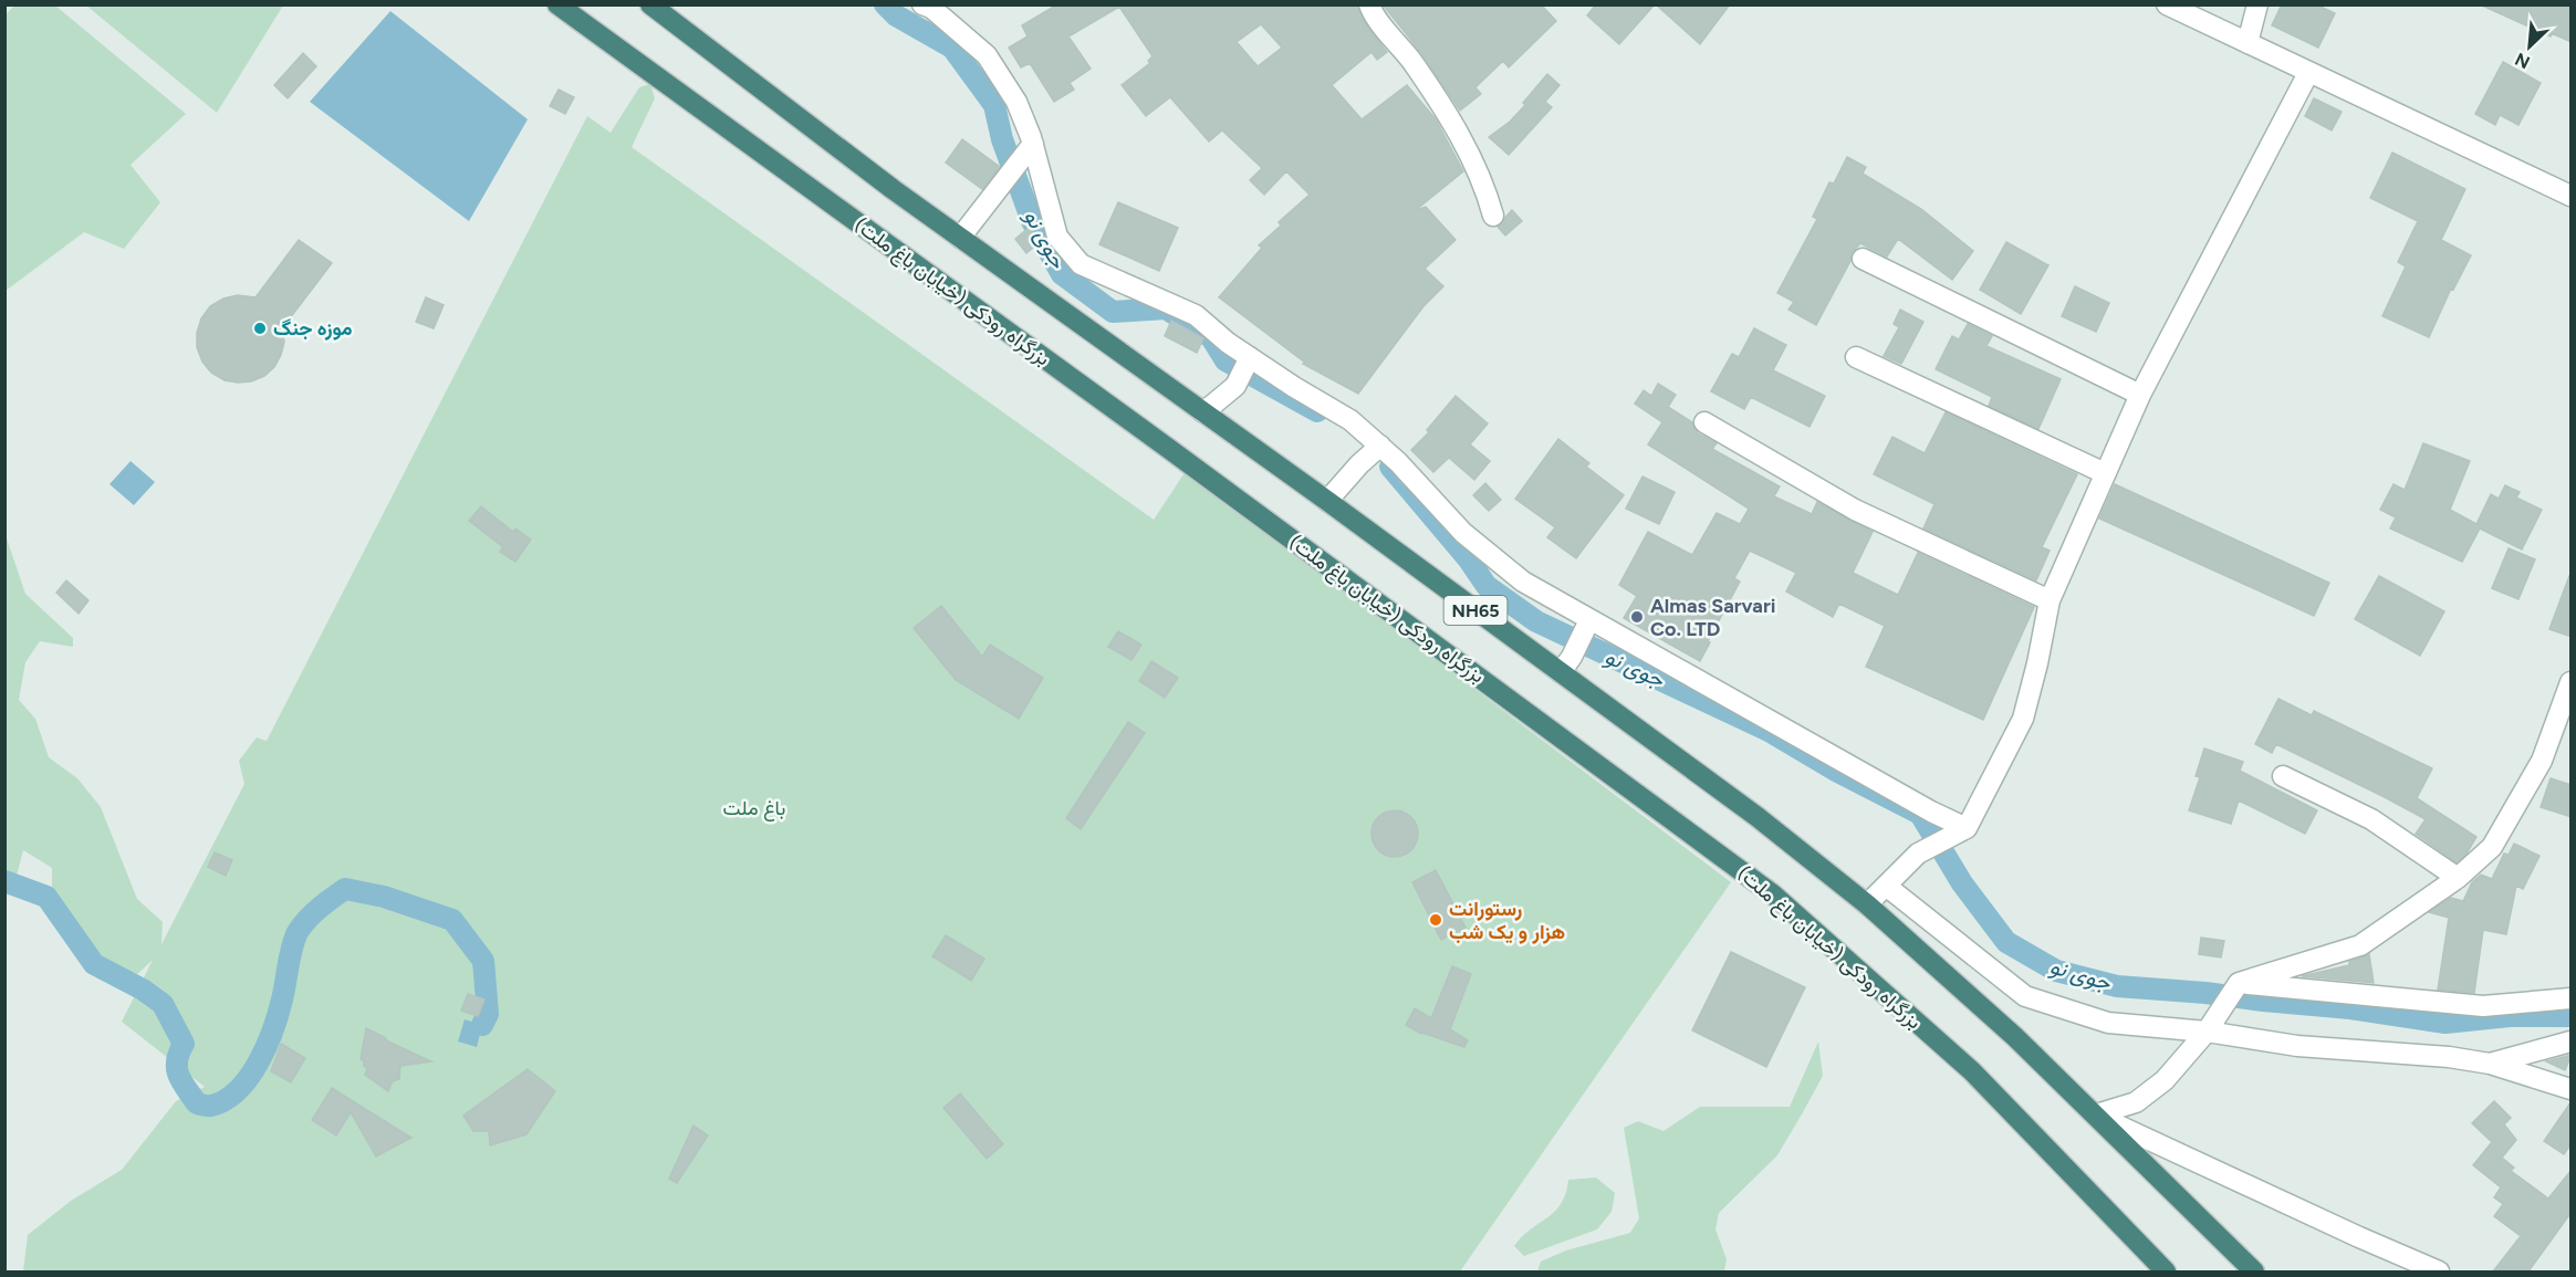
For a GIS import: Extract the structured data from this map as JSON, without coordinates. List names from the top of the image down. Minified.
{"streets":{"highway":["بزرگراه رودکی (خیابان باغ ملت)","NH65"]},"water":["جوی نو"],"parks":["باغ ملت"],"places":["موزه جنگ","Almas Sarvari Co. LTD","رستورانت هزار و یک شب"],"north":"bottom left"}
